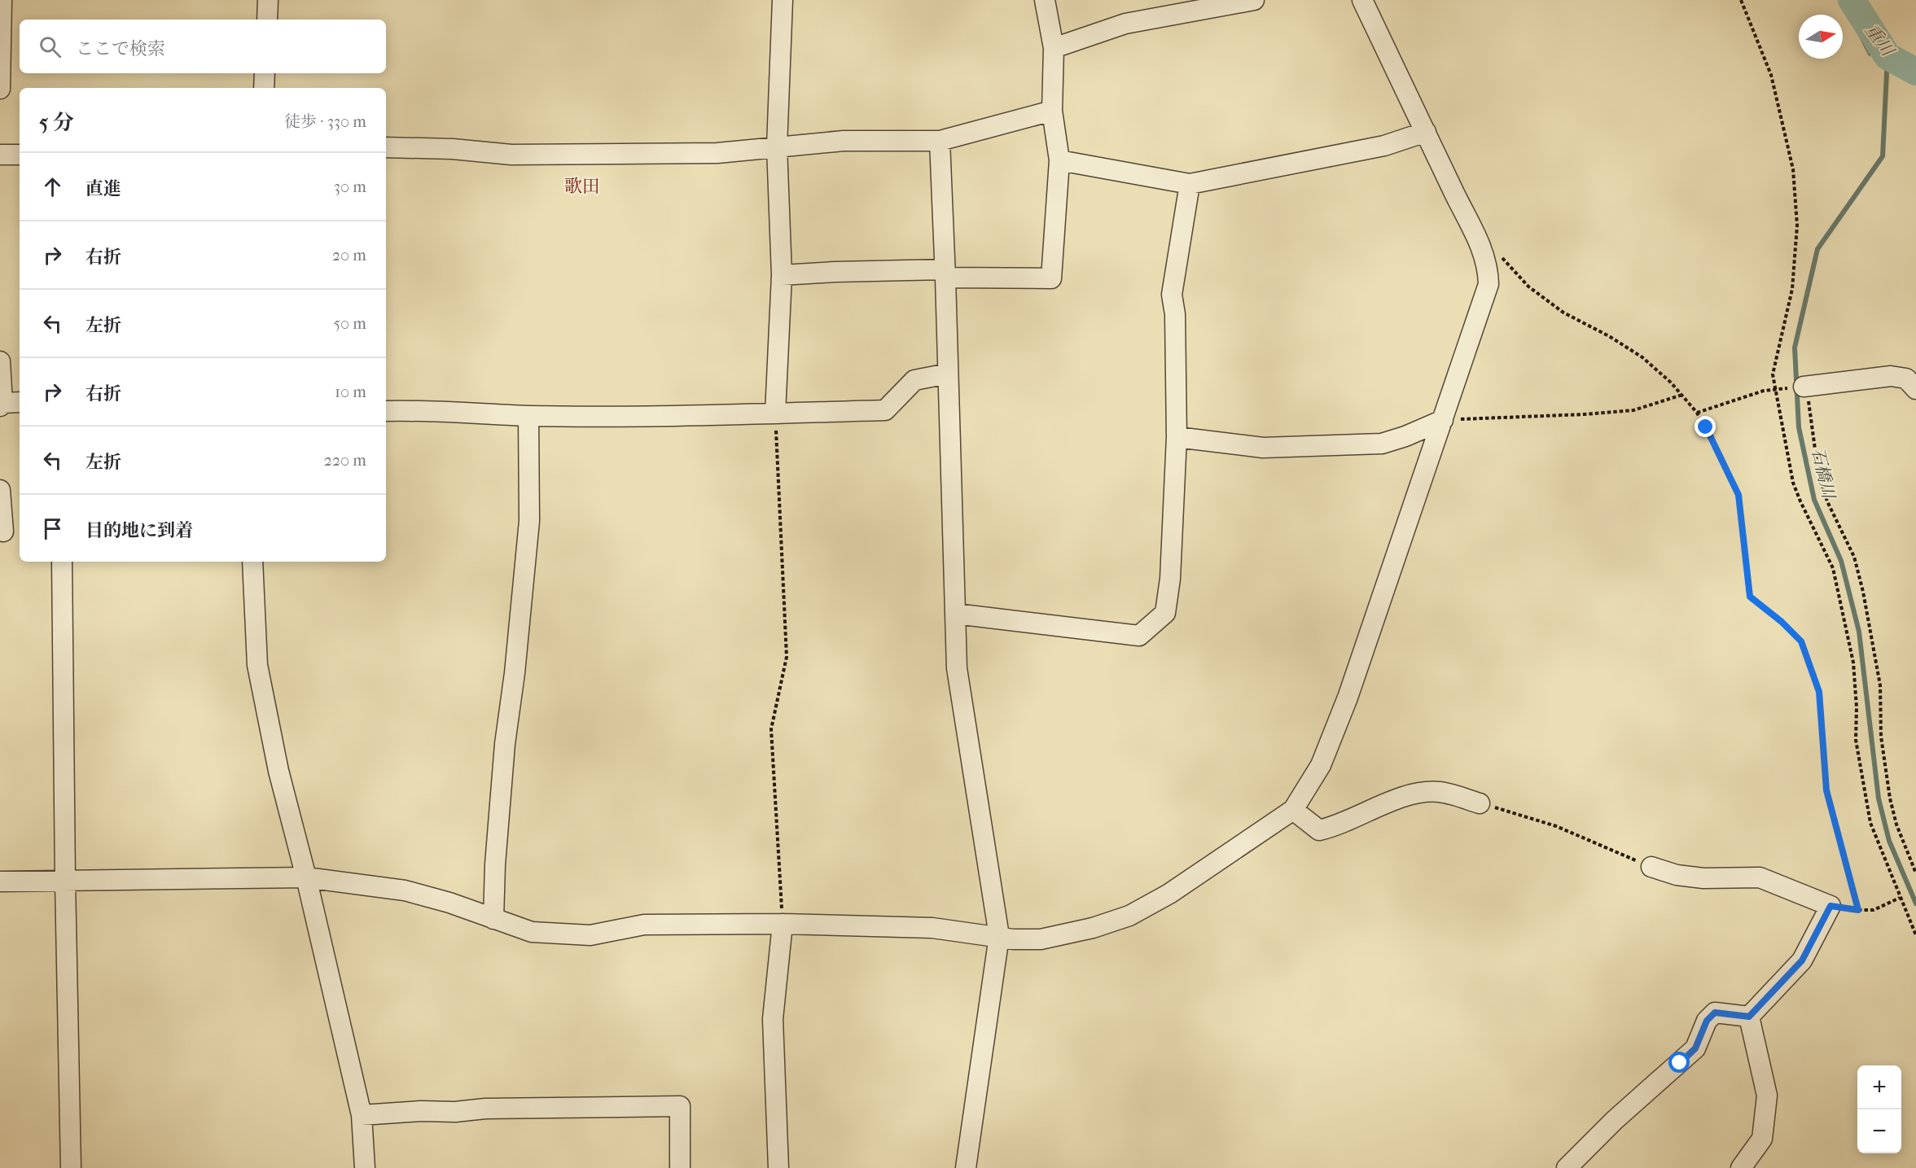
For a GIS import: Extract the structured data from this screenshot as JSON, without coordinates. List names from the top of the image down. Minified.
{"districts":["歌田"],"water":["重川","石橋川"],"north":"right","page":{"search":"ここで検索","heading":["5 分","徒歩 · 330 m"],"list":[["直進","30 m"],["右折","20 m"],["左折","50 m"],["右折","10 m"],["左折","220 m"],"目的地に到着"],"map_buttons":["+","−"]}}
